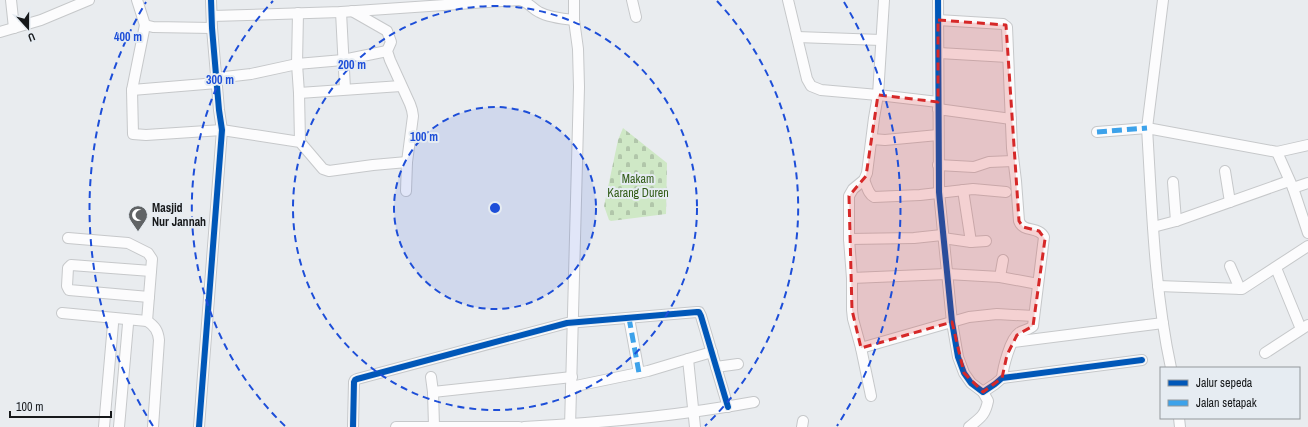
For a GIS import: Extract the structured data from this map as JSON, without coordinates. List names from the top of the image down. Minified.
{"parks":["Makam Karang Duren"],"places":{"mosque":["Masjid Nur Jannah"]},"legend":["Jalur sepeda","Jalan setapak"],"scale_bar":"100 m","north":"bottom","rings":["400 m","200 m","300 m","100 m"]}
